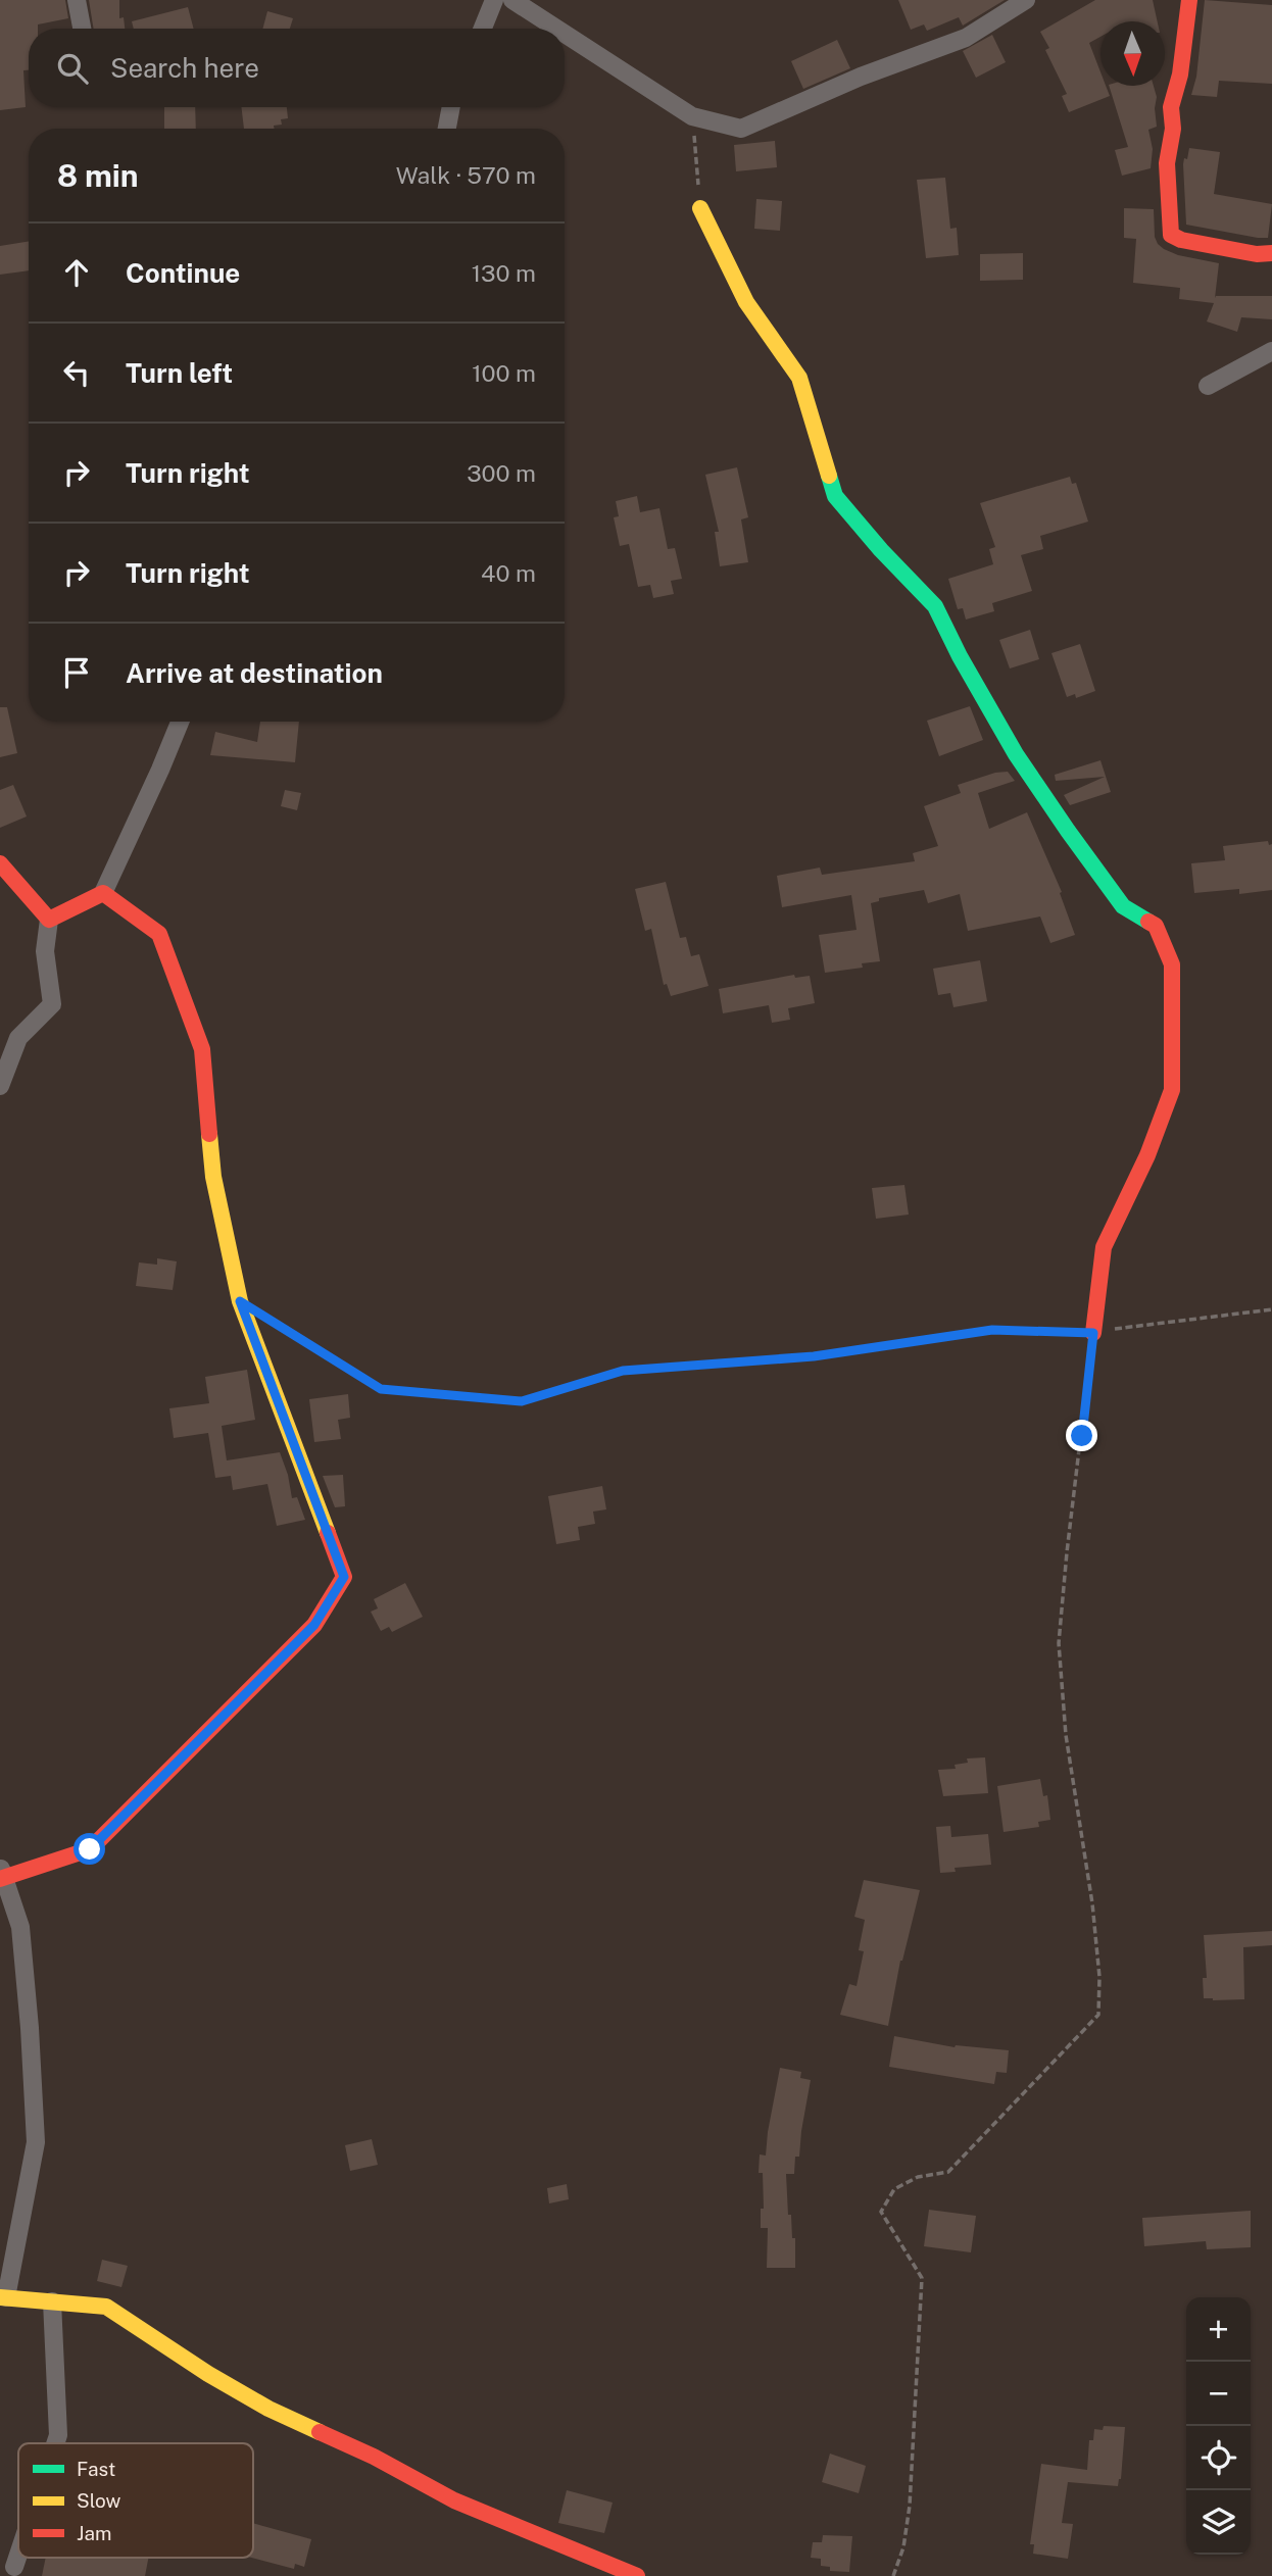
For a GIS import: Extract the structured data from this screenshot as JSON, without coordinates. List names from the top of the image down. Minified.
{"legend":["Fast","Slow","Jam"],"north":"bottom","page":{"search":"Search here","heading":["8 min","Walk · 570 m"],"list":[["Continue","130 m"],["Turn left","100 m"],["Turn right","300 m"],["Turn right","40 m"],"Arrive at destination"],"map_buttons":["+","−"]}}
